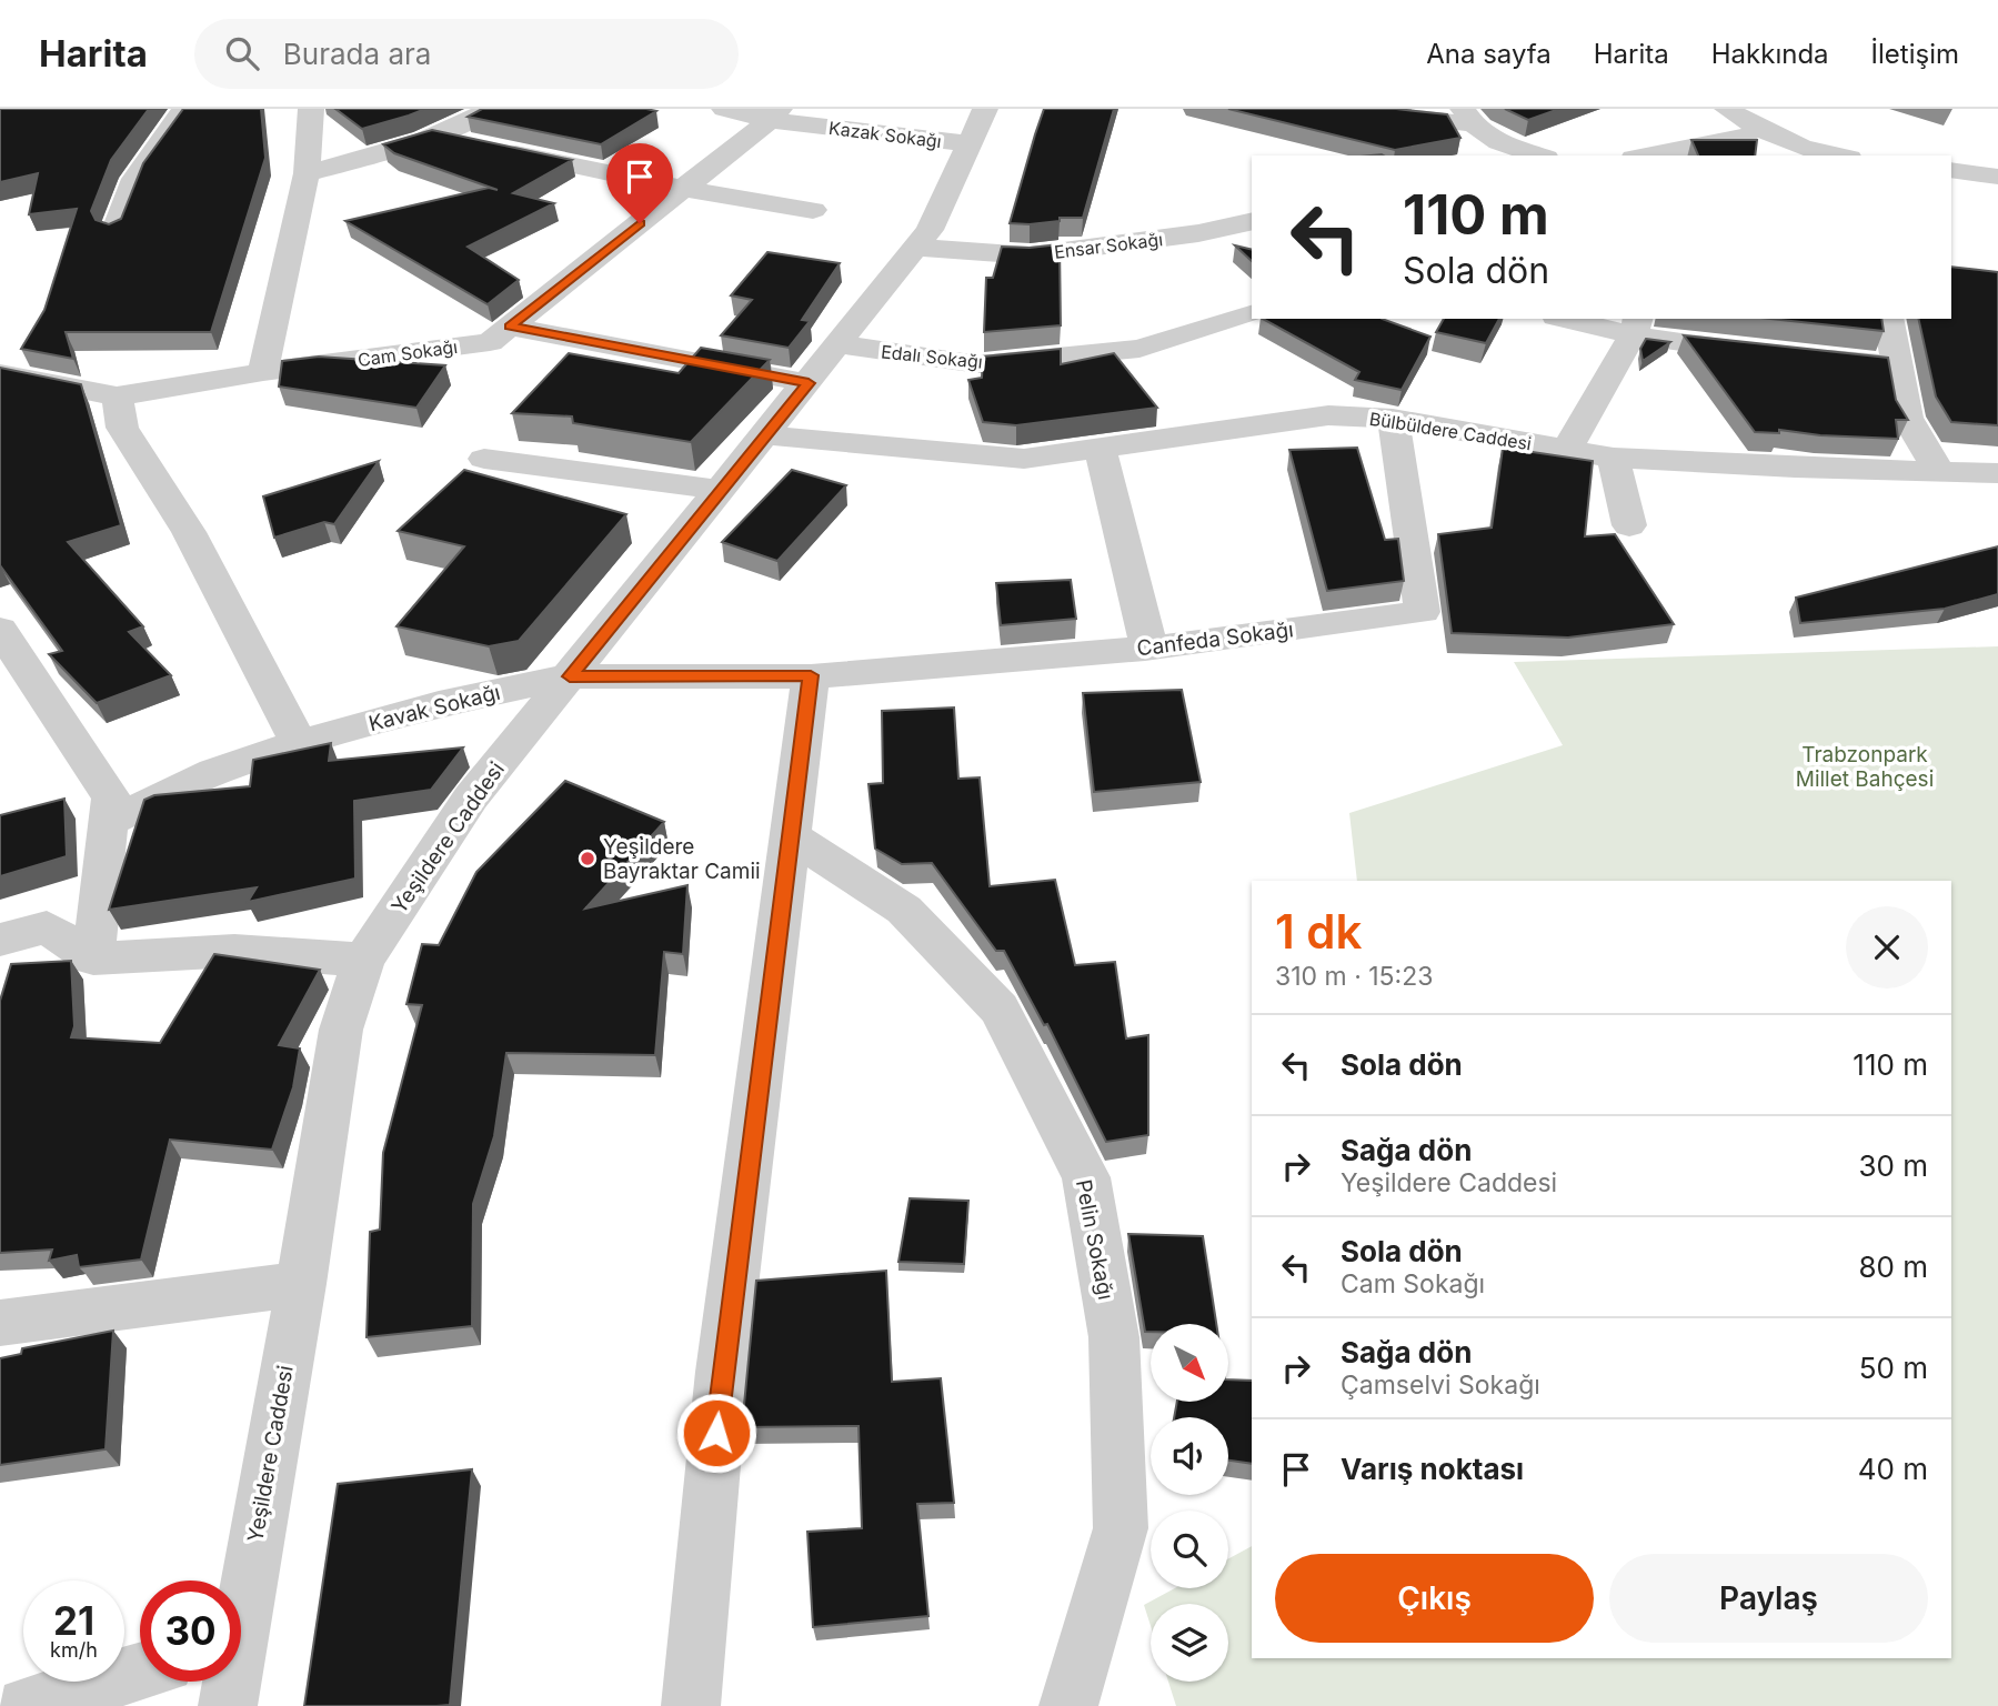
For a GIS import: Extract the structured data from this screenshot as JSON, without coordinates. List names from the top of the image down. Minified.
{"streets":{"street":["Kazak Sokağı","Ensar Sokağı","Cam Sokağı","Edalı Sokağı","Bülbüldere Caddesi","Canfeda Sokağı","Kavak Sokağı","Yeşildere Caddesi","Pelin Sokağı"]},"crossings":[["Kazak Sokağı","Cam Sokağı"],["Kazak Sokağı","Yeşildere Caddesi"],["Ensar Sokağı","Yeşildere Caddesi"],["Edalı Sokağı","Yeşildere Caddesi"],["Bülbüldere Caddesi","Canfeda Sokağı"],["Bülbüldere Caddesi","Yeşildere Caddesi"],["Canfeda Sokağı","Kavak Sokağı"],["Canfeda Sokağı","Yeşildere Caddesi"],["Kavak Sokağı","Yeşildere Caddesi"]],"parks":["Trabzonpark Millet Bahçesi"],"places":["Yeşildere Bayraktar Camii"],"north":"bottom right","page":{"header":"Harita","search":"Burada ara","nav":["Ana sayfa","Harita","Hakkında","İletişim"],"turn":["110 m","Sola dön"],"heading":["1 dk","310 m · 15:23"],"list":[{"name":"Sola dön","value":"110 m"},{"name":"Sağa dön","note":"Yeşildere Caddesi","value":"30 m"},{"name":"Sola dön","note":"Cam Sokağı","value":"80 m"},{"name":"Sağa dön","note":"Çamselvi Sokağı","value":"50 m"},{"name":"Varış noktası","value":"40 m"}],"buttons":["Çıkış","Paylaş"],"speed":"21 km/h","limit":"30"}}
